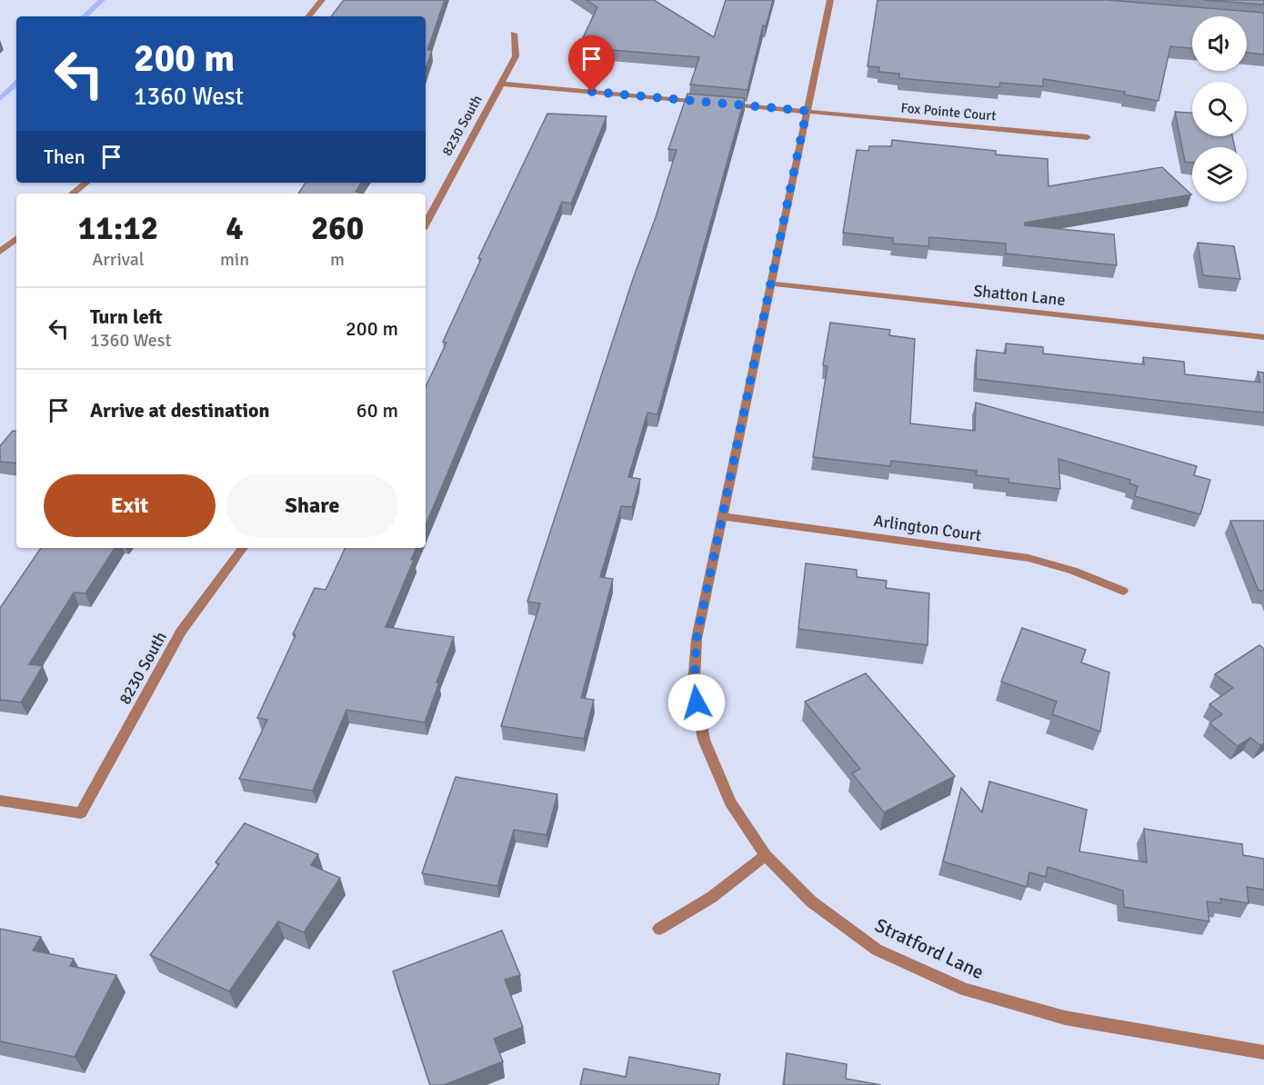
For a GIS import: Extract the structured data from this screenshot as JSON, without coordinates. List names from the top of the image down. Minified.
{"streets":{"street":["Fox Pointe Court","8230 South","Shatton Lane","Arlington Court","Stratford Lane"]},"crossings":[["Fox Pointe Court","Stratford Lane"],["Shatton Lane","Stratford Lane"],["Arlington Court","Stratford Lane"]],"page":{"turn":["200 m","1360 West"],"then":"Then","eta":["11:12","Arrival","4","min","260","m"],"list":[{"name":"Turn left","note":"1360 West","value":"200 m"},{"name":"Arrive at destination","value":"60 m"}],"buttons":["Exit","Share"]}}
